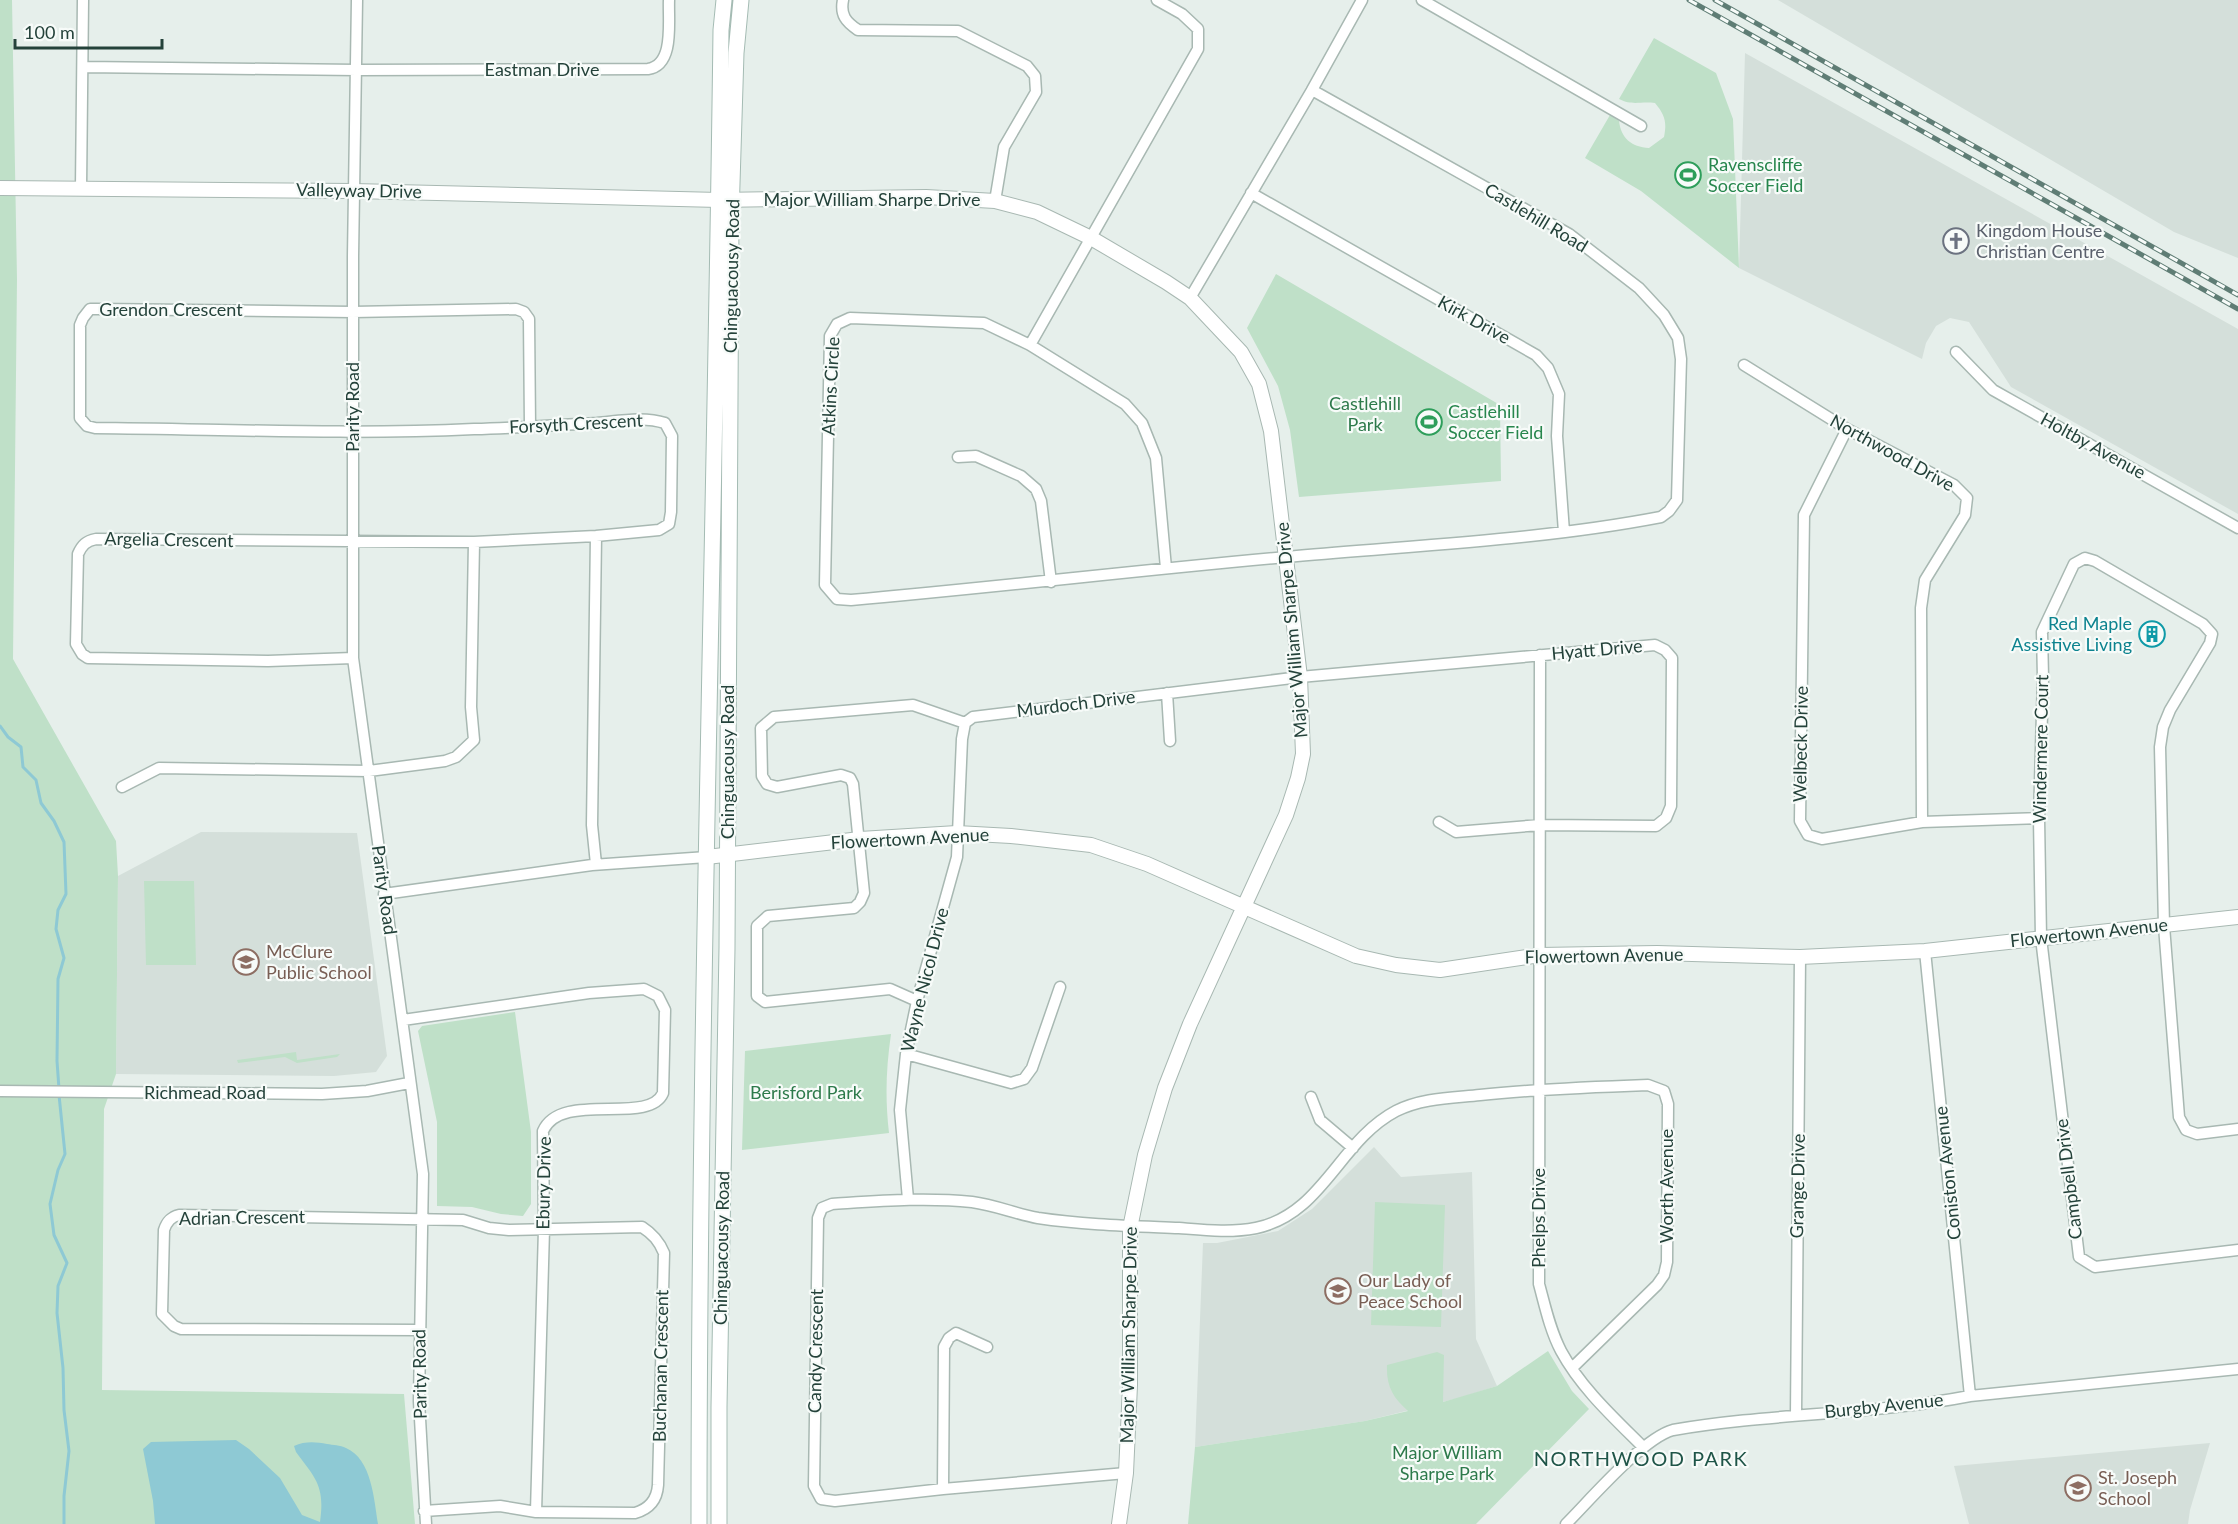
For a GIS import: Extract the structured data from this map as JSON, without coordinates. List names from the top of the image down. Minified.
{"streets":{"main road":["Chinguacousy Road"],"street":["Eastman Drive","Valleyway Drive","Major William Sharpe Drive","Castlehill Road","Grendon Crescent","Kirk Drive","Atkins Circle","Parity Road","Forsyth Crescent","Holtby Avenue","Northwood Drive","Argelia Crescent","Hyatt Drive","Murdoch Drive","Welbeck Drive","Windermere Court","Flowertown Avenue","Wayne Nicol Drive","Richmead Road","Coniston Avenue","Campbell Drive","Ebury Drive","Worth Avenue","Grange Drive","Adrian Crescent","Phelps Drive","Candy Crescent","Buchanan Crescent","Burgby Avenue"]},"crossings":[["Eastman Drive","Parity Road"],["Valleyway Drive","Major William Sharpe Drive"],["Valleyway Drive","Chinguacousy Road"],["Valleyway Drive","Parity Road"],["Major William Sharpe Drive","Castlehill Road"],["Major William Sharpe Drive","Chinguacousy Road"],["Major William Sharpe Drive","Atkins Circle"],["Major William Sharpe Drive","Hyatt Drive"],["Major William Sharpe Drive","Murdoch Drive"],["Major William Sharpe Drive","Flowertown Avenue"],["Major William Sharpe Drive","Candy Crescent"],["Castlehill Road","Kirk Drive"],["Castlehill Road","Atkins Circle"],["Chinguacousy Road","Flowertown Avenue"],["Grendon Crescent","Parity Road"],["Grendon Crescent","Forsyth Crescent"],["Parity Road","Forsyth Crescent"],["Parity Road","Argelia Crescent"],["Parity Road","Richmead Road"],["Parity Road","Ebury Drive"],["Parity Road","Adrian Crescent"],["Parity Road","Buchanan Crescent"],["Forsyth Crescent","Argelia Crescent"],["Northwood Drive","Welbeck Drive"],["Hyatt Drive","Murdoch Drive"],["Hyatt Drive","Phelps Drive"],["Welbeck Drive","Windermere Court"],["Windermere Court","Flowertown Avenue"],["Windermere Court","Campbell Drive"],["Flowertown Avenue","Wayne Nicol Drive"],["Flowertown Avenue","Coniston Avenue"],["Flowertown Avenue","Campbell Drive"],["Flowertown Avenue","Grange Drive"],["Flowertown Avenue","Phelps Drive"],["Wayne Nicol Drive","Candy Crescent"],["Coniston Avenue","Burgby Avenue"],["Ebury Drive","Buchanan Crescent"],["Worth Avenue","Phelps Drive"],["Worth Avenue","Candy Crescent"],["Grange Drive","Burgby Avenue"],["Adrian Crescent","Buchanan Crescent"],["Phelps Drive","Candy Crescent"],["Phelps Drive","Burgby Avenue"]],"districts":["NORTHWOOD PARK"],"parks":["Castlehill Park","Berisford Park","Major William Sharpe Park"],"places":{"sports":["Ravenscliffe Soccer Field","Castlehill Soccer Field"],"church":["Kingdom House Christian Centre"],"building":["Red Maple Assistive Living"],"school or university":["McClure Public School","Our Lady of Peace School","St. Joseph School"]},"scale_bar":"100 m"}
